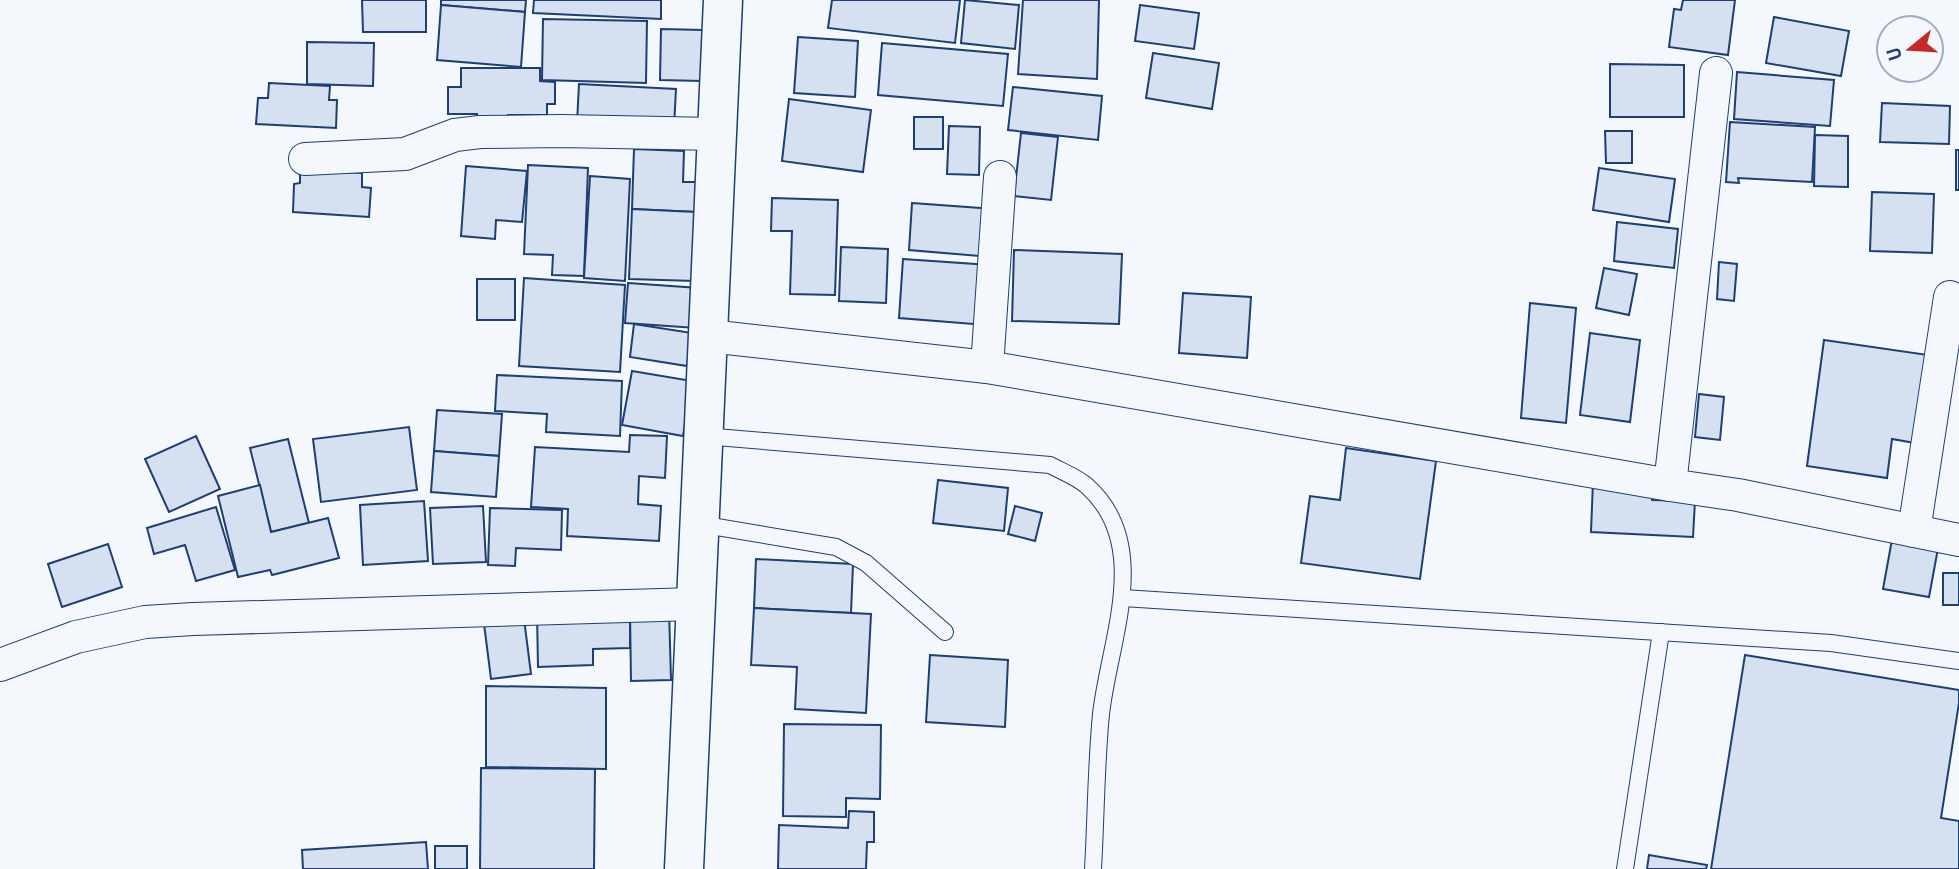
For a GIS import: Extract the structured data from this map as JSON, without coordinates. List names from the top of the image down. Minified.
{"north":"left"}
